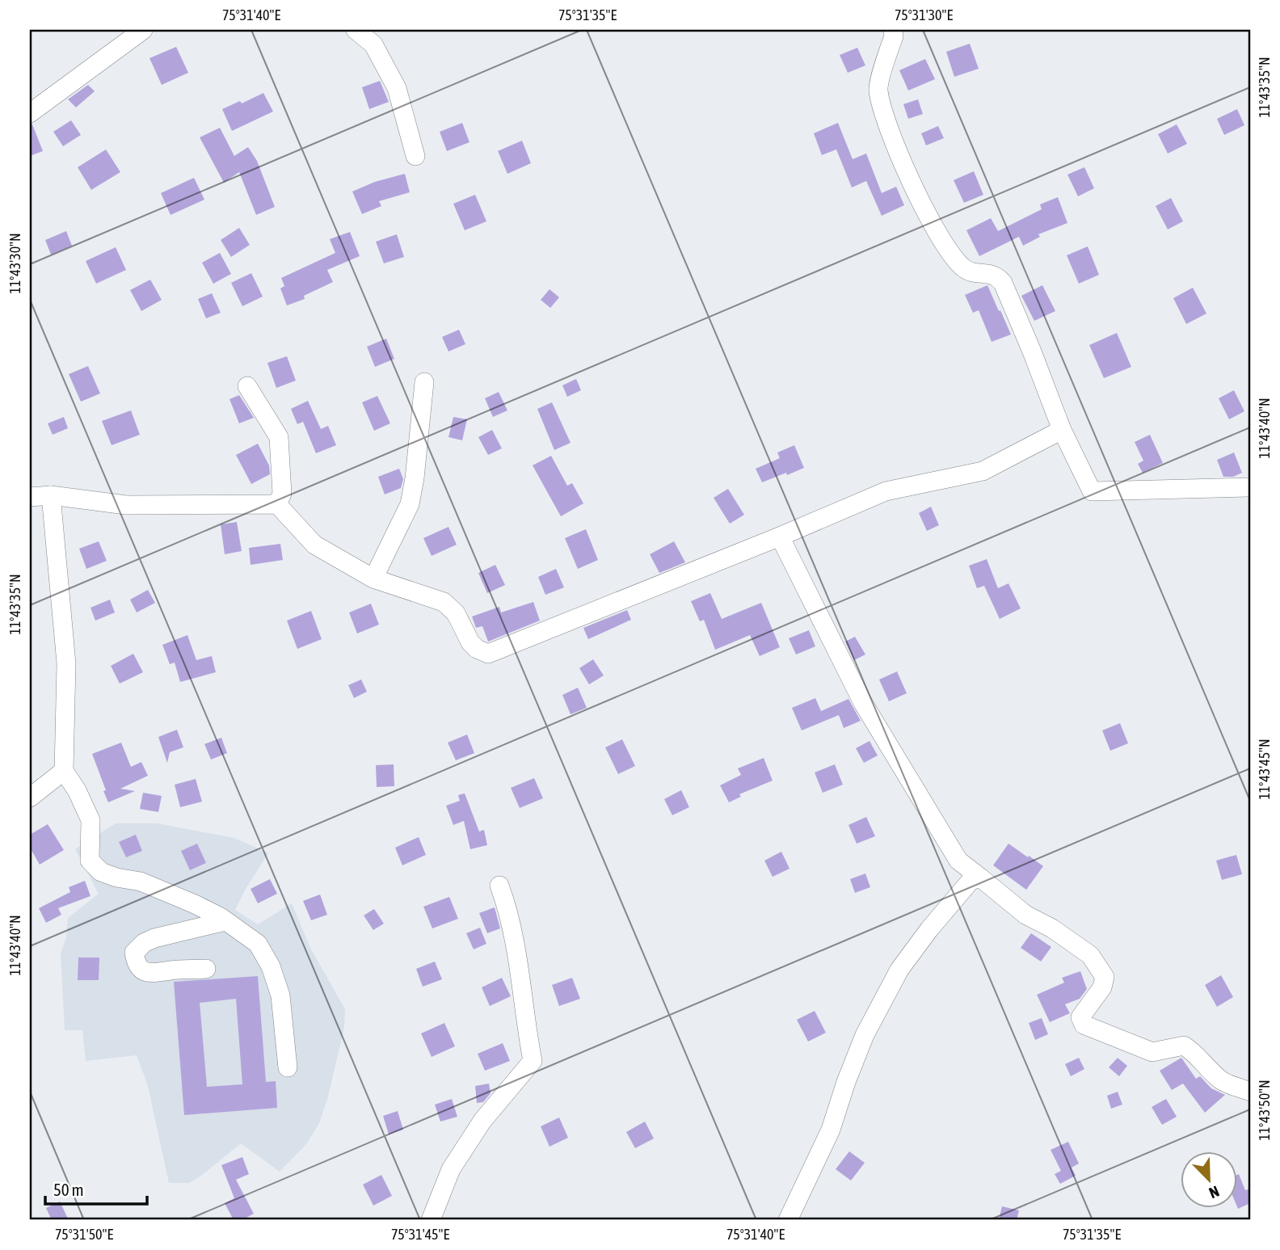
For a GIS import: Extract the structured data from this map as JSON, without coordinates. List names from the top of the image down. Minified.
{"scale_bar":"50 m","north":"bottom right","coordinates":["75°31'40\"E","75°31'35\"E","75°31'30\"E","11°43'35\"N","11°43'30\"N","11°43'40\"N","11°43'45\"N","11°43'50\"N","75°31'50\"E","75°31'45\"E"]}
